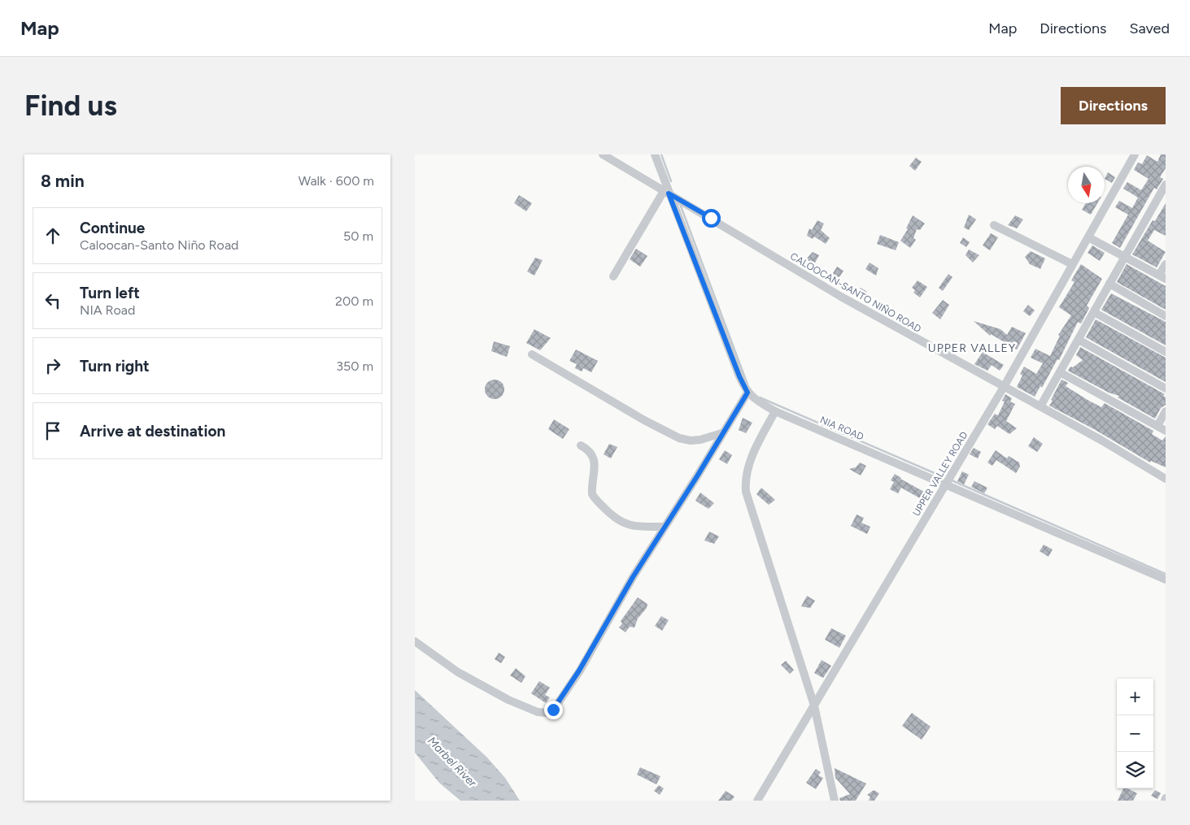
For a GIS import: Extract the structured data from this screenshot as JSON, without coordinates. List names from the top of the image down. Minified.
{"streets":{"street":["CALOOCAN-SANTO NIÑO ROAD","NIA ROAD","UPPER VALLEY ROAD"]},"crossings":[["CALOOCAN-SANTO NIÑO ROAD","NIA ROAD"],["CALOOCAN-SANTO NIÑO ROAD","UPPER VALLEY ROAD"],["NIA ROAD","UPPER VALLEY ROAD"]],"districts":["UPPER VALLEY"],"water":["Marbel River"],"north":"bottom","page":{"header":"Map","nav":["Map","Directions","Saved"],"buttons":"Directions","title":"Find us","heading":["8 min","Walk · 600 m"],"list":[["Continue","Caloocan-Santo Niño Road","50 m"],["Turn left","NIA Road","200 m"],["Turn right","350 m"],"Arrive at destination"],"map_buttons":["+","−"]}}
